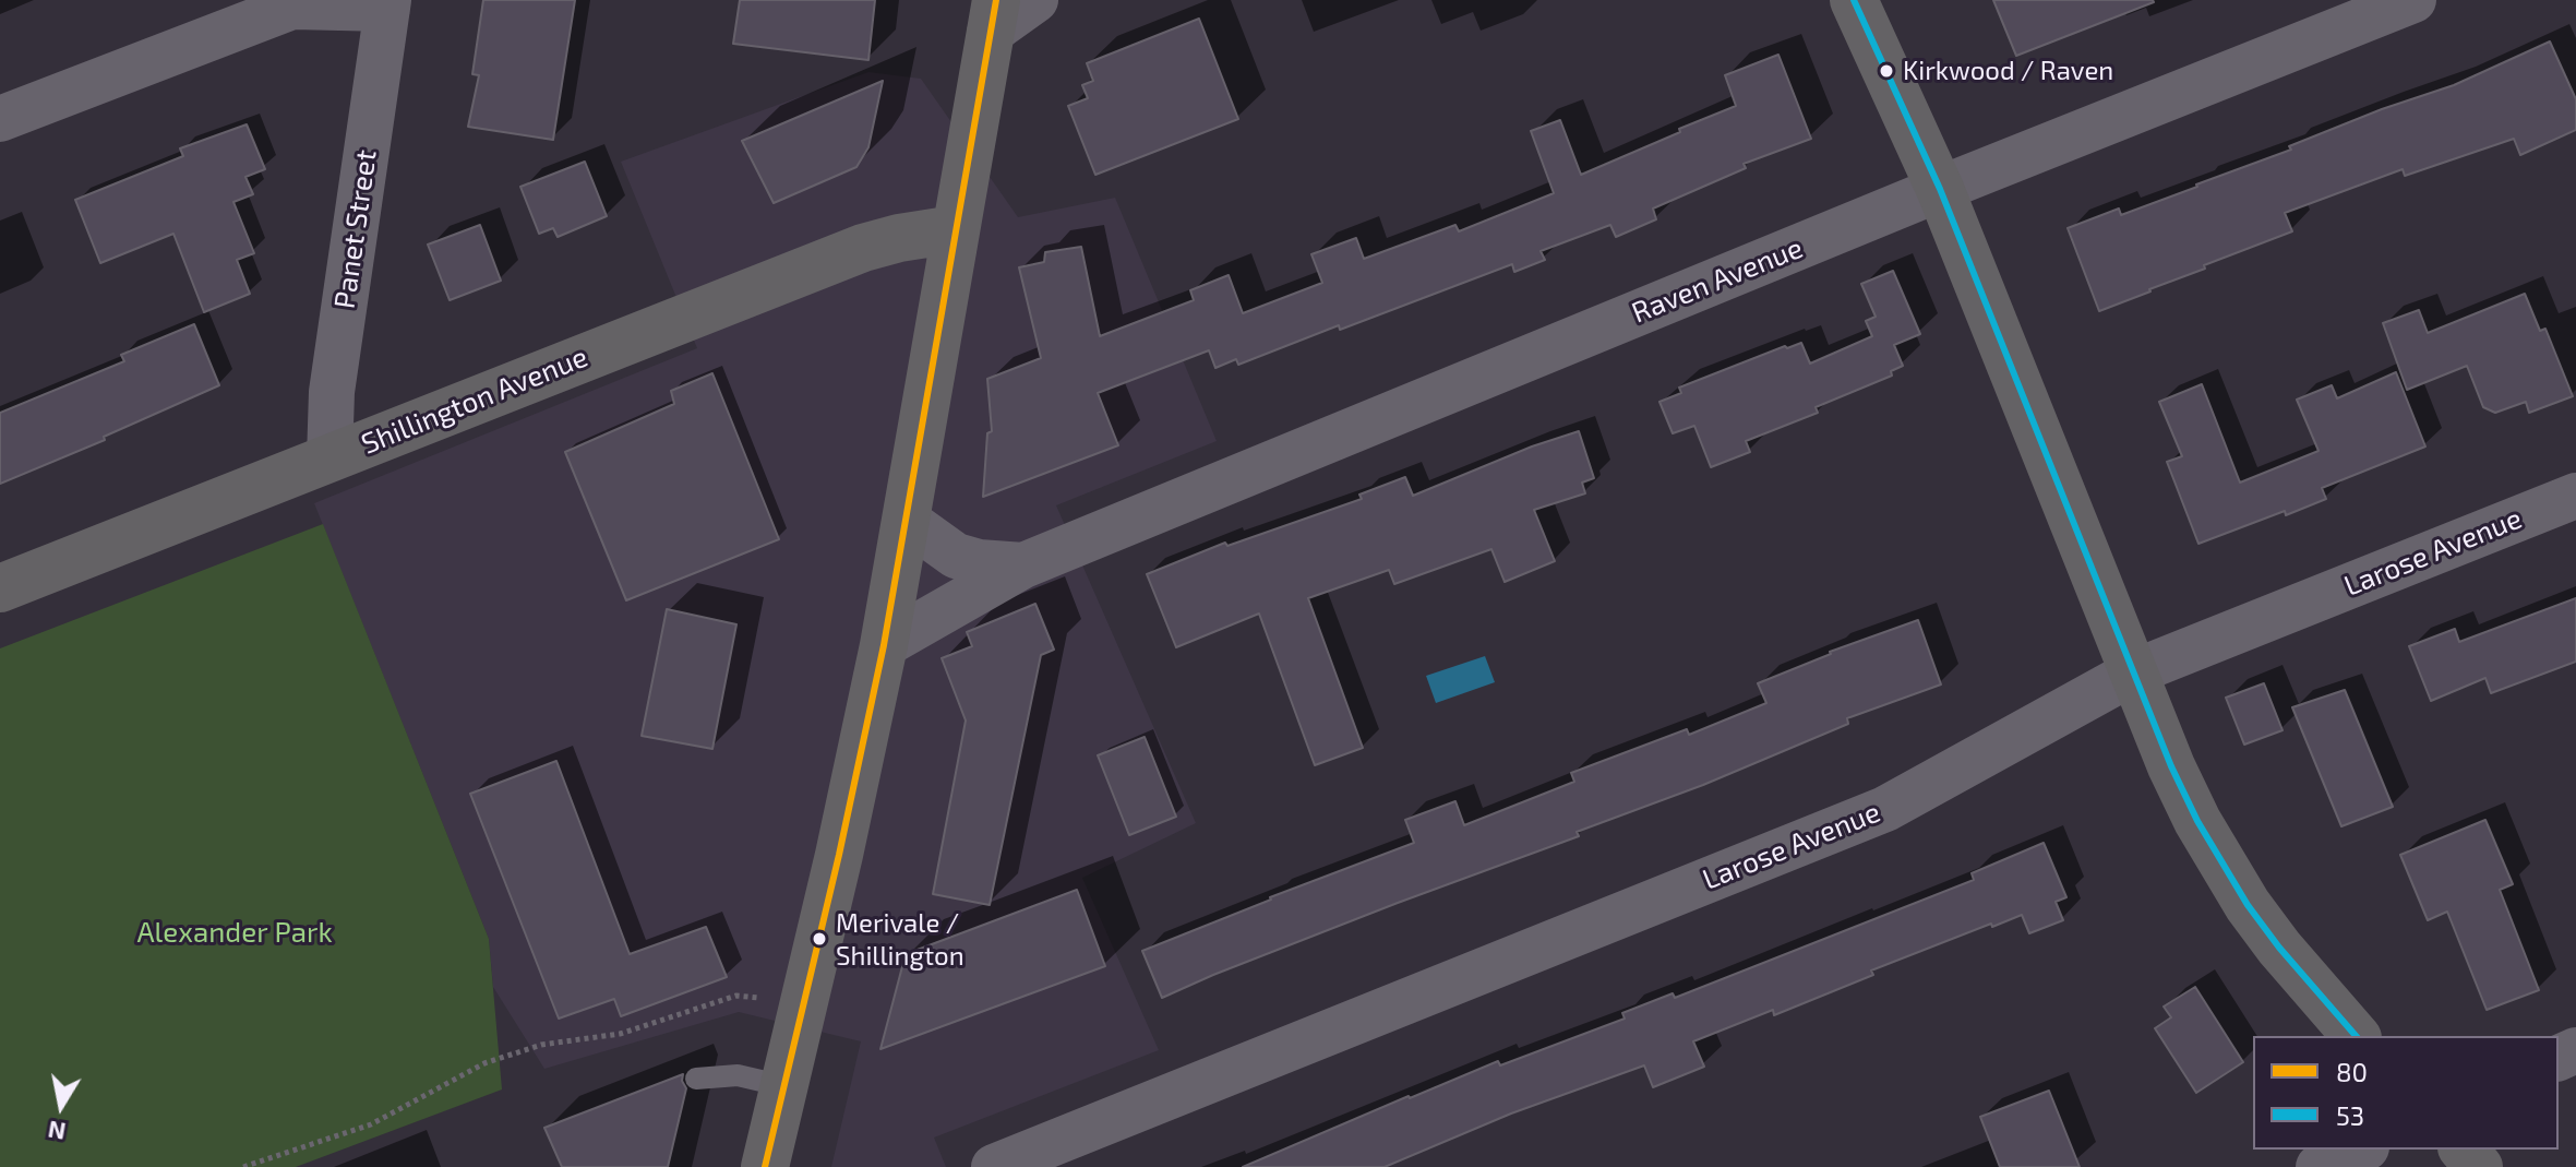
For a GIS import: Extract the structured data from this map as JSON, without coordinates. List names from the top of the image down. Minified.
{"streets":{"main road":["Shillington Avenue"],"street":["Panet Street","Raven Avenue","Larose Avenue"]},"crossings":[["Panet Street","Shillington Avenue"]],"parks":["Alexander Park"],"places":["Kirkwood / Raven","Merivale / Shillington"],"lines":["transit line 80","transit line 53"],"legend":["80","53"],"north":"bottom"}
